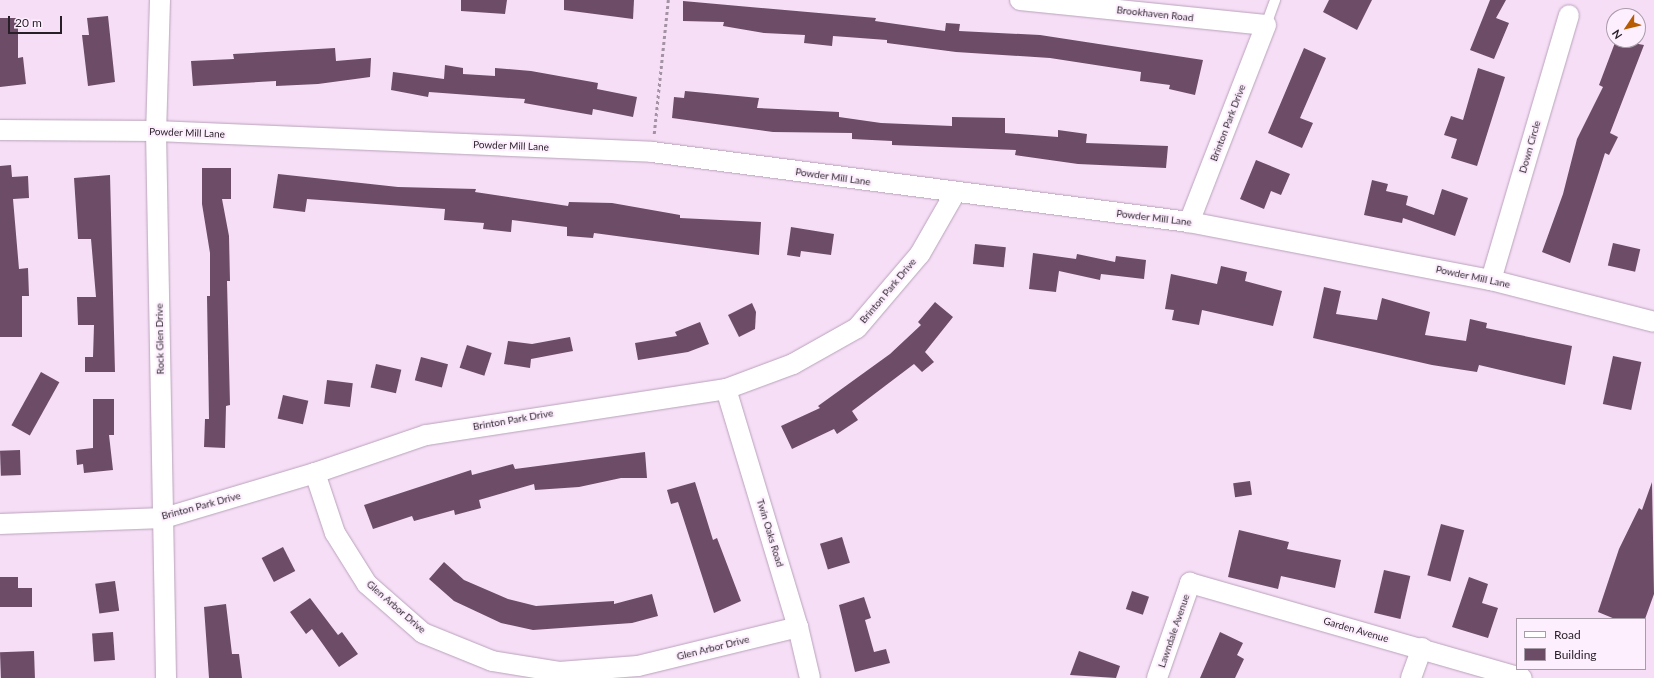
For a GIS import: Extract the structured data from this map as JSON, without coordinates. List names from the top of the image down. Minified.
{"streets":{"street":["Brookhaven Road","Brinton Park Drive","Powder Mill Lane","Down Circle","Rock Glen Drive","Twin Oaks Road","Glen Arbor Drive","Garden Avenue","Lawndale Avenue"]},"crossings":[["Brookhaven Road","Brinton Park Drive"],["Brinton Park Drive","Powder Mill Lane"],["Brinton Park Drive","Rock Glen Drive"],["Brinton Park Drive","Twin Oaks Road"],["Brinton Park Drive","Glen Arbor Drive"],["Powder Mill Lane","Down Circle"],["Powder Mill Lane","Rock Glen Drive"],["Twin Oaks Road","Glen Arbor Drive"],["Garden Avenue","Lawndale Avenue"]],"legend":["Road","Building"],"scale_bar":"20 m","north":"bottom left"}
